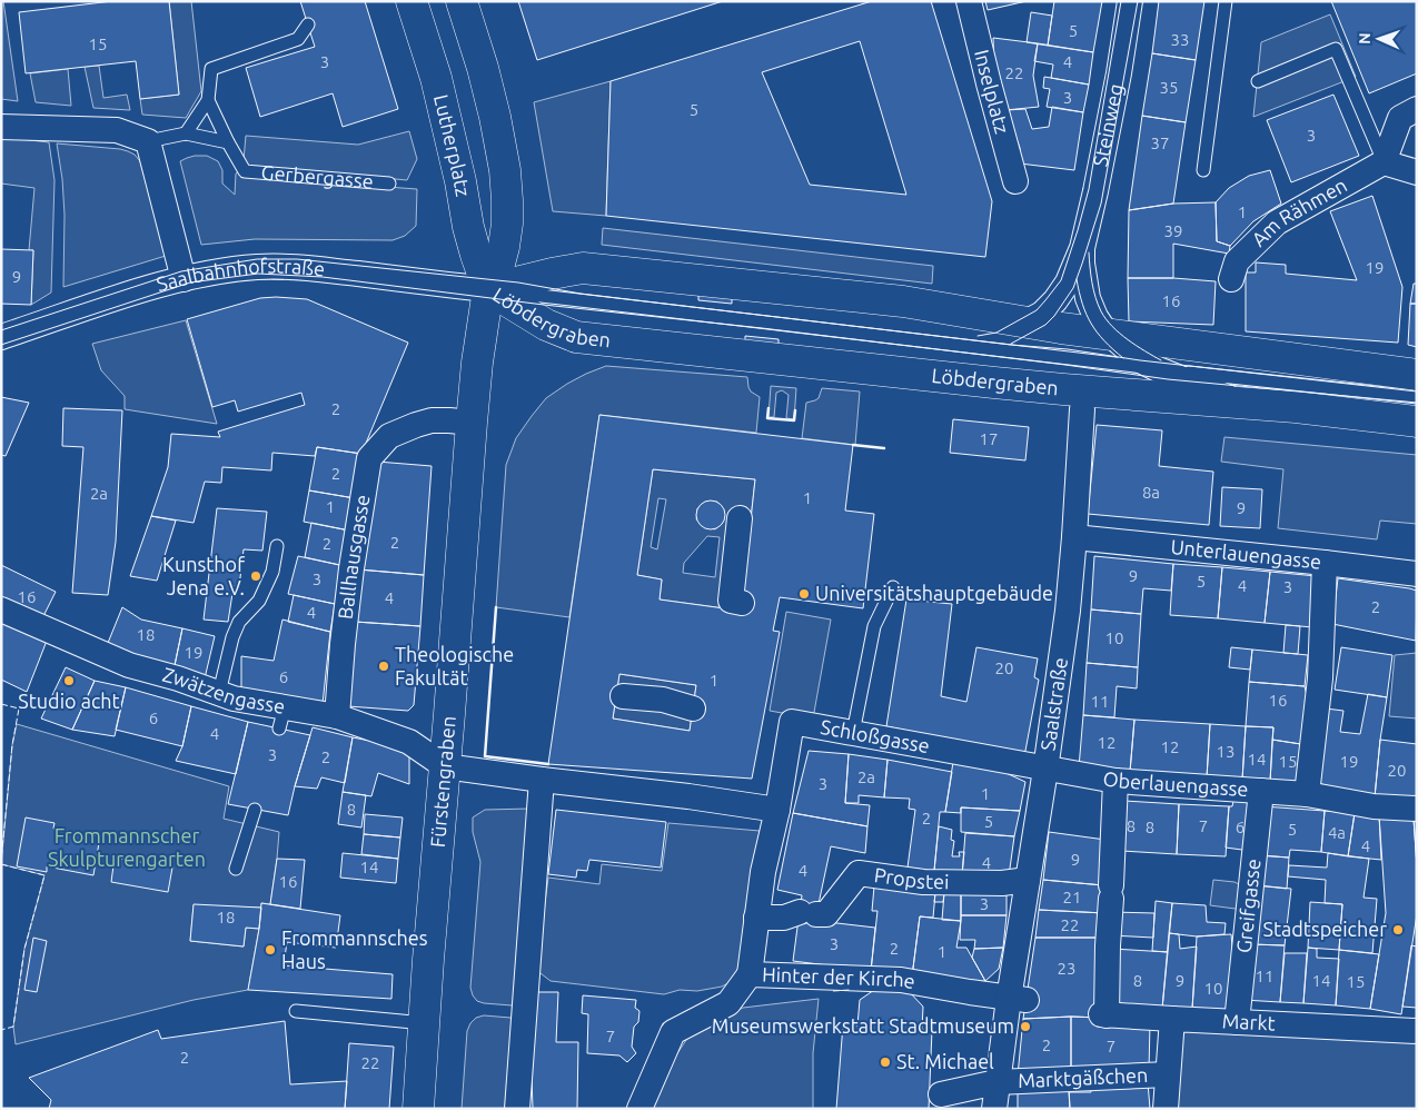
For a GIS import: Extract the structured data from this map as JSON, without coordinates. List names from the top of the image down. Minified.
{"streets":{"main road":["Lutherplatz","Löbdergraben","Fürstengraben"],"street":["Inselplatz","Steinweg","Am Rähmen","Saalbahnhofstraße","Unterlauengasse","Ballhausgasse","Zwätzengasse","Saalstraße","Schloßgasse","Oberlauengasse","Propstei","Greifgasse","Hinter der Kirche","Markt","Marktgäßchen"],"lane":["Gerbergasse"]},"crossings":[["Steinweg","Löbdergraben"],["Lutherplatz","Saalbahnhofstraße"],["Lutherplatz","Löbdergraben"],["Lutherplatz","Ballhausgasse"],["Lutherplatz","Fürstengraben"],["Saalbahnhofstraße","Löbdergraben"],["Unterlauengasse","Saalstraße"],["Ballhausgasse","Zwätzengasse"],["Ballhausgasse","Fürstengraben"],["Zwätzengasse","Fürstengraben"],["Saalstraße","Schloßgasse"],["Saalstraße","Oberlauengasse"],["Saalstraße","Propstei"],["Saalstraße","Hinter der Kirche"],["Saalstraße","Marktgäßchen"],["Schloßgasse","Oberlauengasse"],["Schloßgasse","Propstei"],["Schloßgasse","Hinter der Kirche"],["Oberlauengasse","Greifgasse"],["Oberlauengasse","Markt"],["Greifgasse","Markt"]],"parks":["Frommannscher Skulpturengarten"],"places":["Kunsthof Jena e.V.","Universitätshauptgebäude","Theologische Fakultät","Studio acht","Stadtspeicher","Frommannsches Haus","Museumswerkstatt Stadtmuseum","St. Michael"],"house_numbers":["5","33","15","3","4","22","35","3","5","3","37","1","39","19","9","16","2","17","2","8a","2a","1","1","9","2","2","9","3","5","4","3","16","4","2","4","18","10","19","20","6","1","16","11","6","4","12","12","13","3","2","14","15","19","20","2a","3","1","8","2","5","8","7","8","6","5","4a","4","9","4","14","4","16","21","3","18","22","3","2","1","23","11","8","9","14","15","10","7","2","7","2","22"],"north":"left"}
